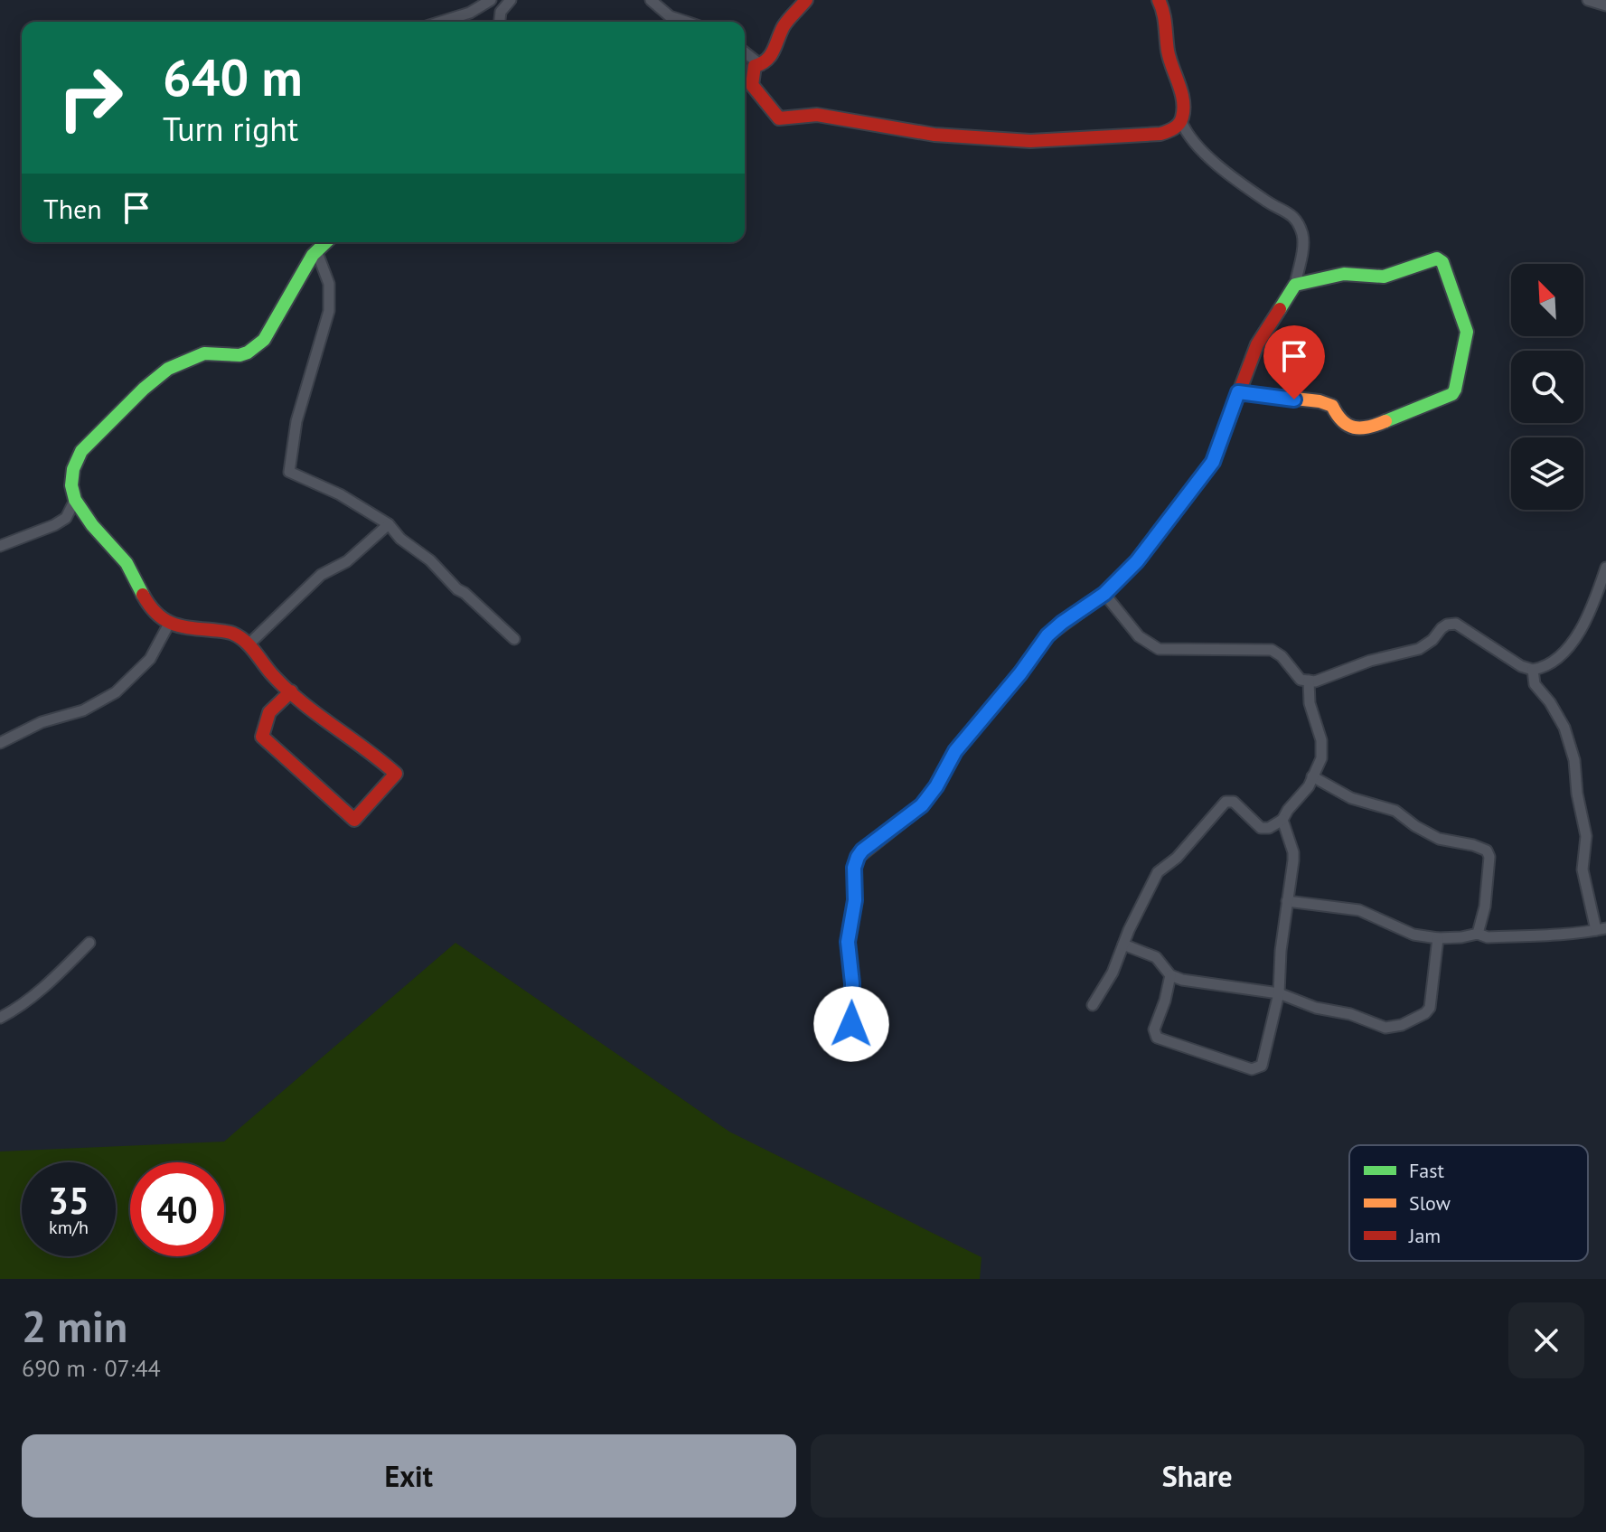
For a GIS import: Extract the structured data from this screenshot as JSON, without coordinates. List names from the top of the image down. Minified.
{"legend":["Fast","Slow","Jam"],"north":"top left","page":{"turn":["640 m","Turn right"],"then":"Then","speed":"35 km/h","limit":"40","heading":["2 min","690 m · 07:44"],"buttons":["Exit","Share"]}}
